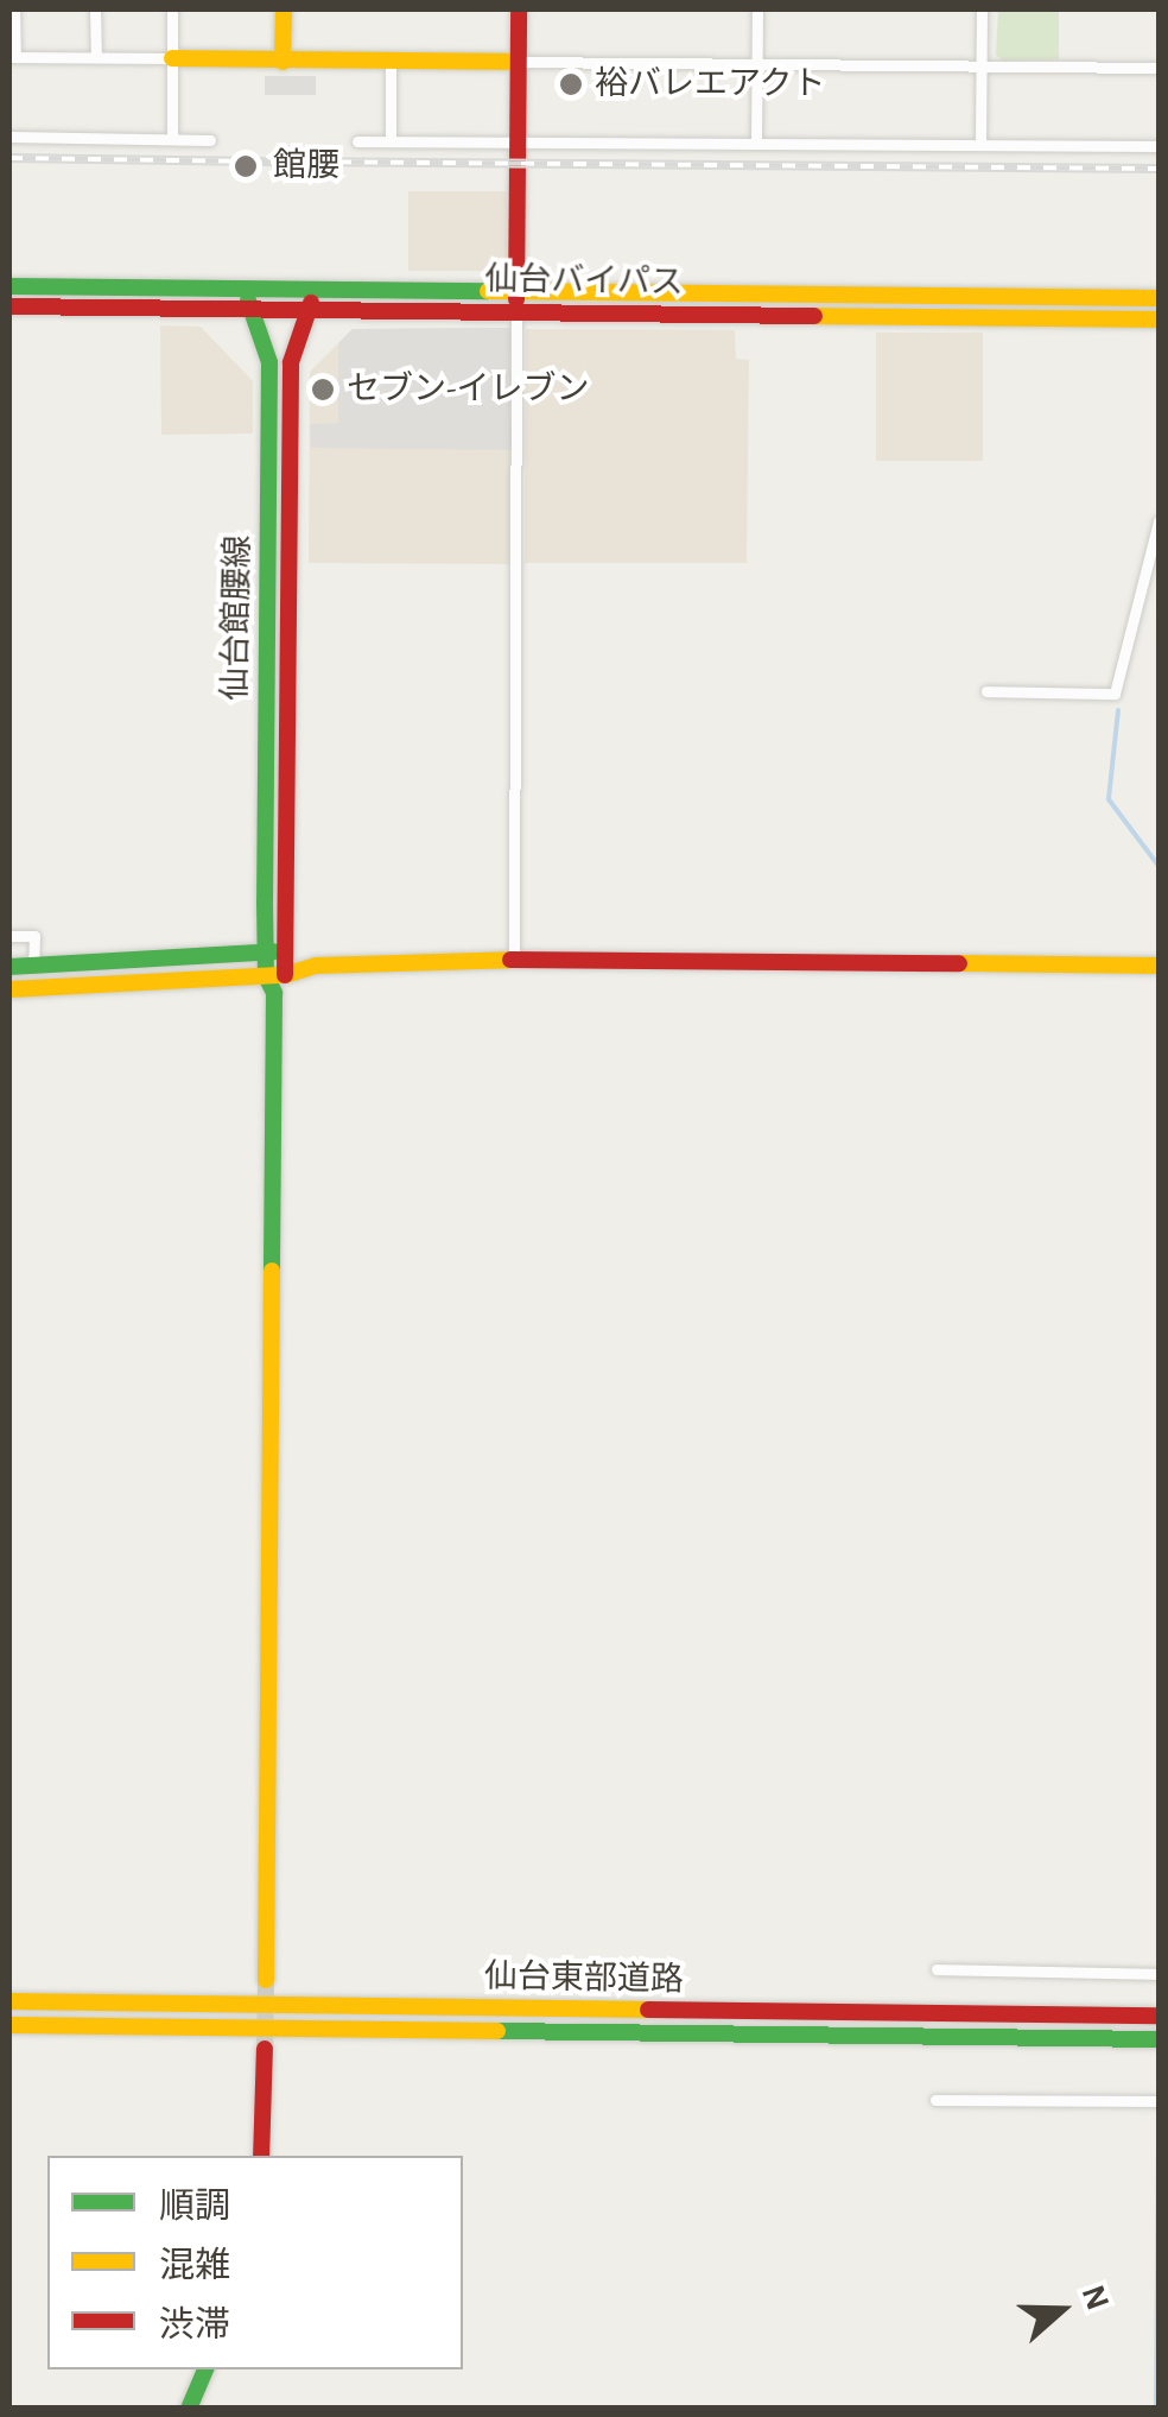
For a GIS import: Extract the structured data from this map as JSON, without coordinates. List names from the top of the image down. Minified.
{"streets":{"main road":["仙台バイパス","仙台館腰線","仙台東部道路"]},"crossings":[["仙台バイパス","仙台館腰線"]],"places":["裕バレエアクト","館腰","セブン-イレブン"],"legend":["順調","混雑","渋滞"],"north":"right"}
